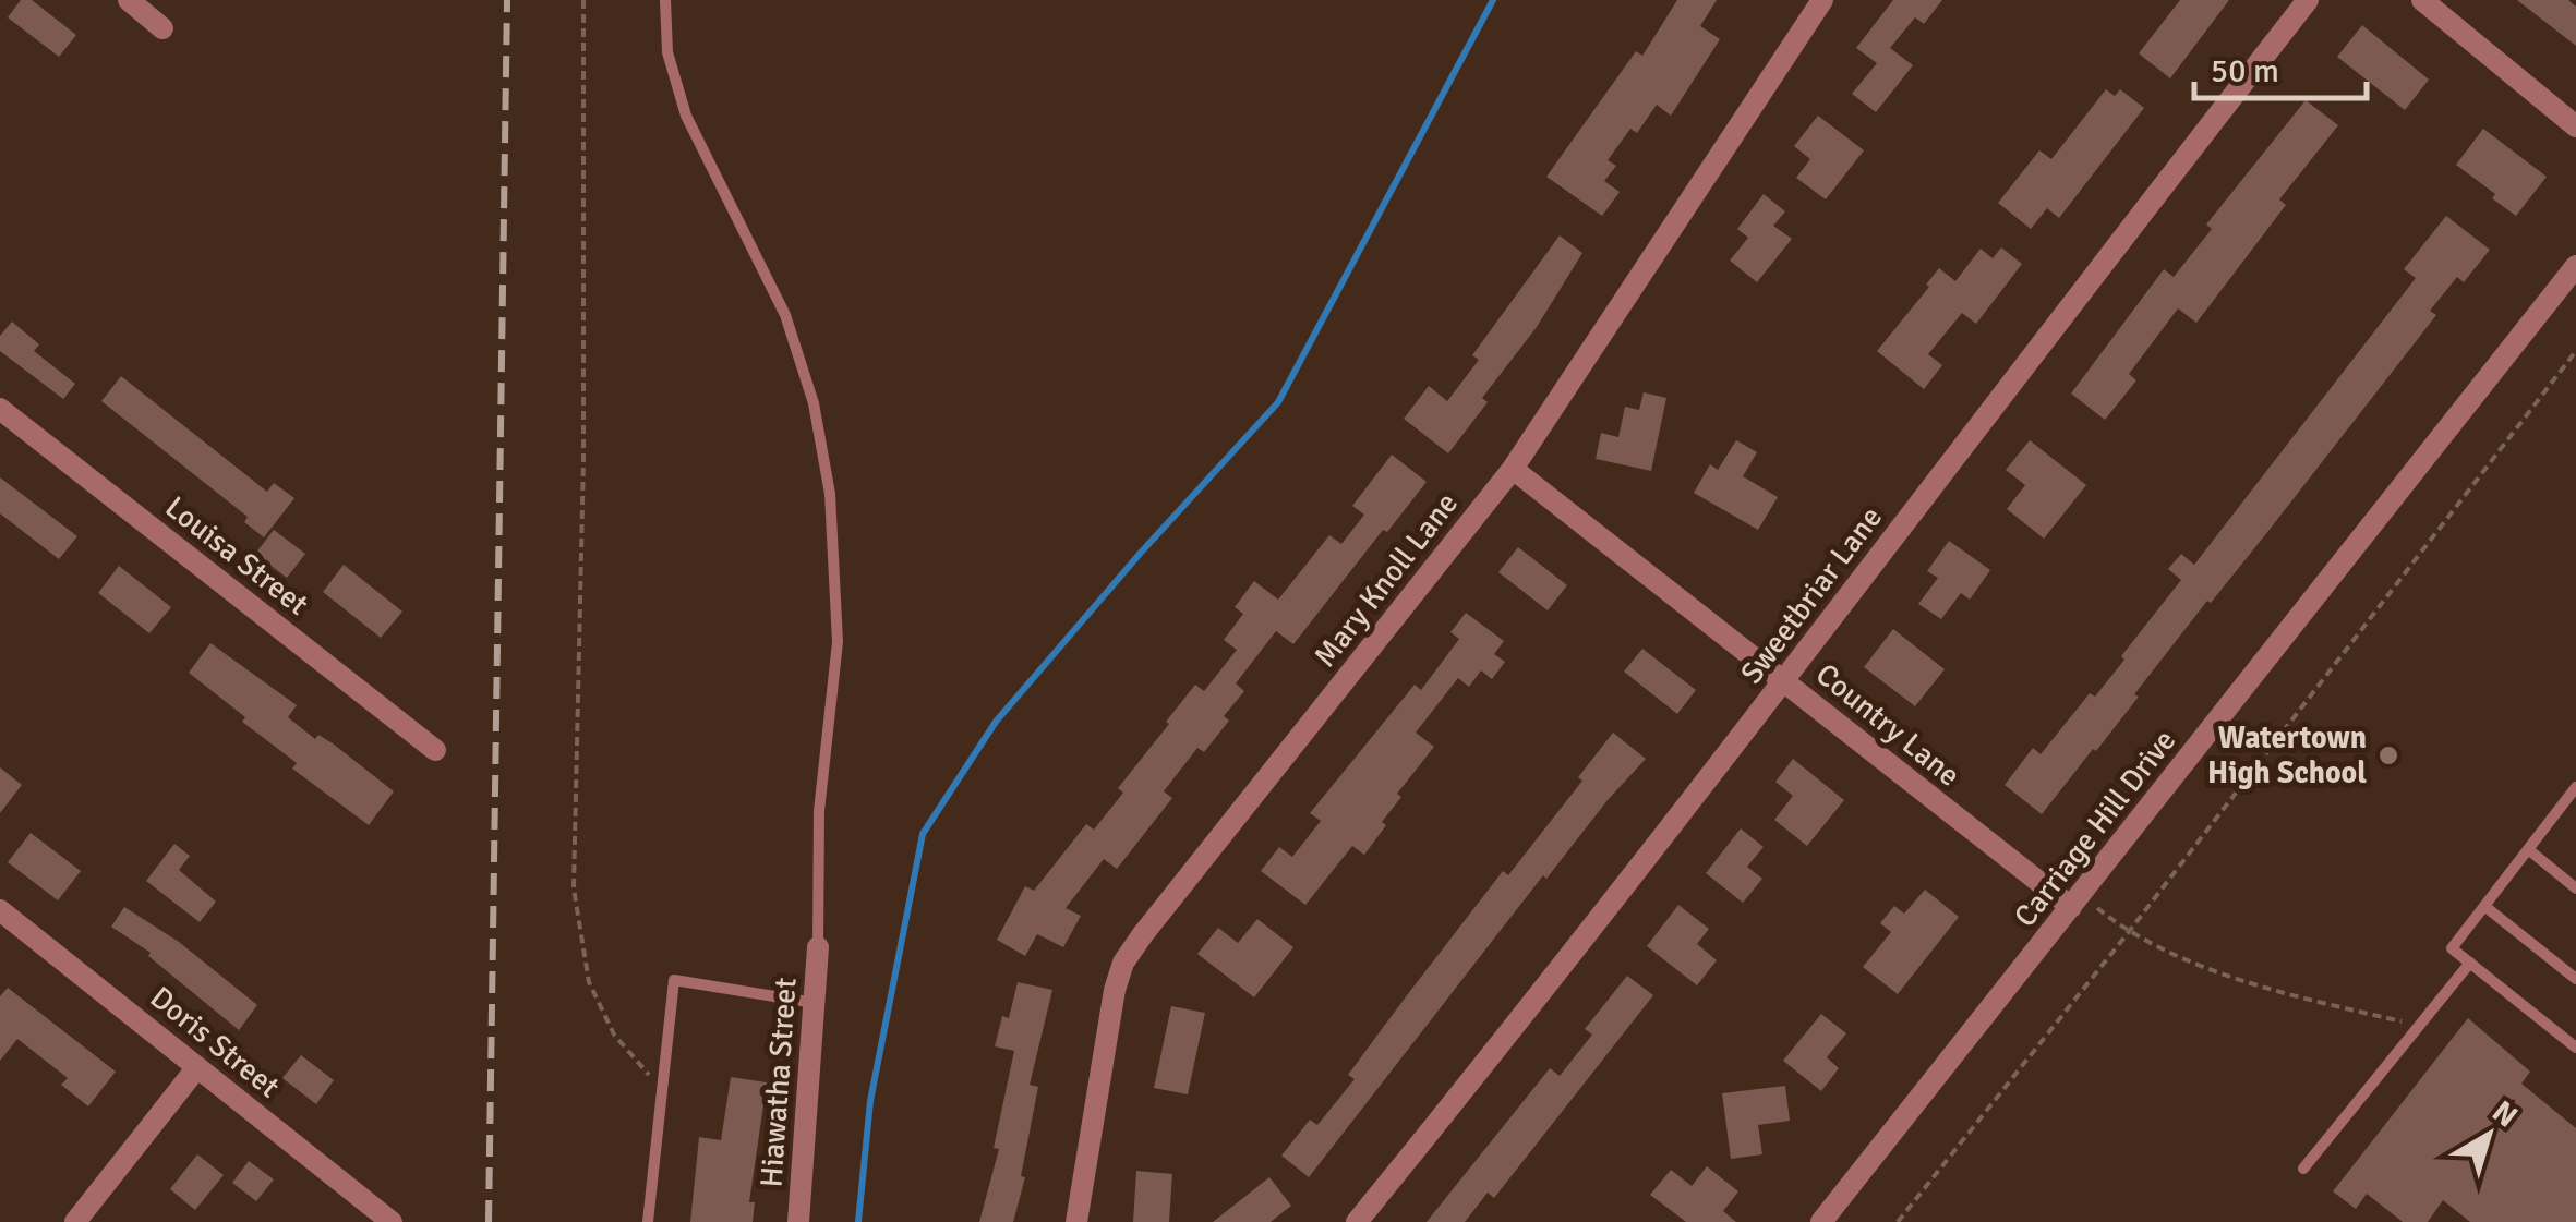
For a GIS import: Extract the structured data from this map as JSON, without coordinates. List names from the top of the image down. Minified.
{"streets":{"street":["Louisa Street","Mary Knoll Lane","Sweetbriar Lane","Country Lane","Carriage Hill Drive","Doris Street","Hiawatha Street"]},"crossings":[["Mary Knoll Lane","Country Lane"],["Sweetbriar Lane","Country Lane"],["Country Lane","Carriage Hill Drive"]],"places":["Watertown High School"],"scale_bar":"50 m","north":"top right"}
